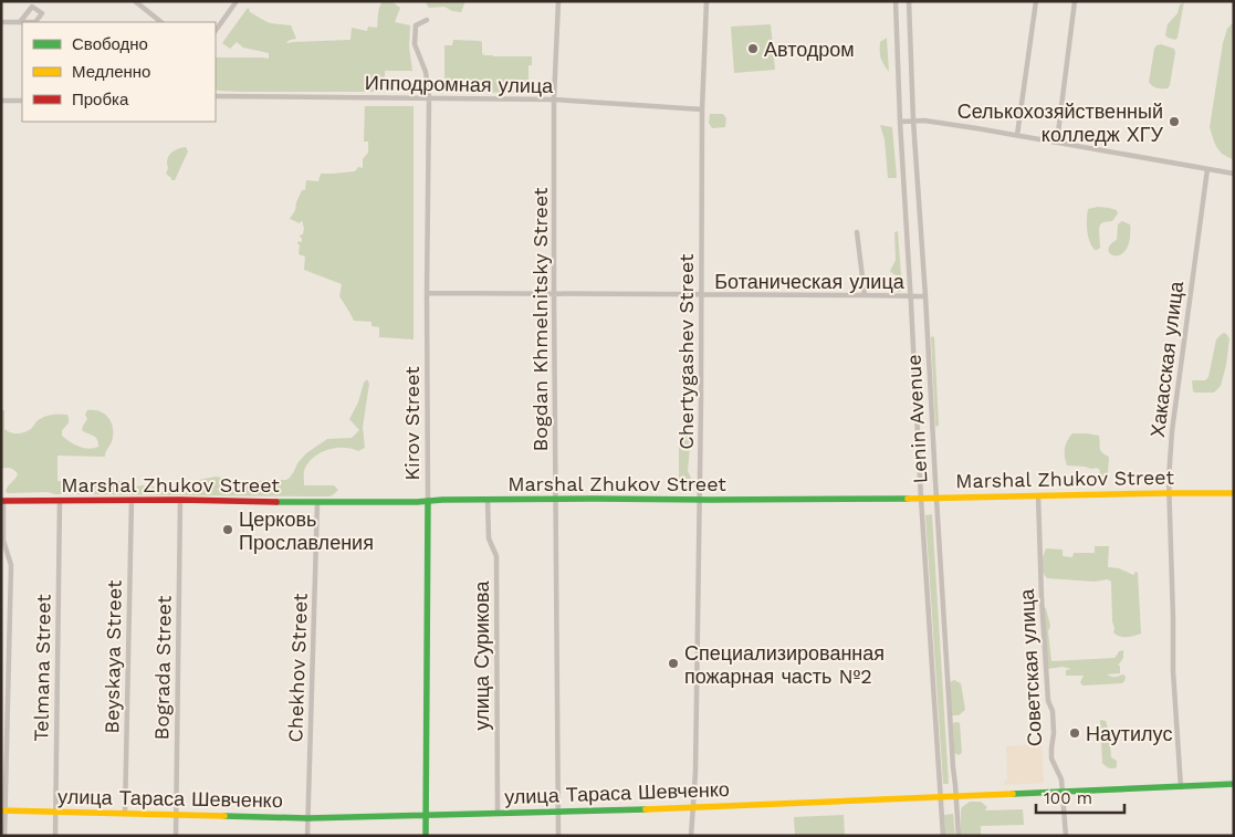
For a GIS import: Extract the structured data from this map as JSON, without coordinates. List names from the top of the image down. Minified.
{"streets":{"main road":["Kirov Street","Marshal Zhukov Street","улица Тараса Шевченко"],"street":["Ипподромная улица","Ботаническая улица","Bogdan Khmelnitsky Street","Chertygashev Street","Хакасская улица","Lenin Avenue","улица Сурикова","Beyskaya Street","Telmana Street","Bograda Street","Chekhov Street","Советская улица"]},"crossings":[["Ипподромная улица","Bogdan Khmelnitsky Street"],["Ипподромная улица","Chertygashev Street"],["Ипподромная улица","Kirov Street"],["Ботаническая улица","Bogdan Khmelnitsky Street"],["Ботаническая улица","Chertygashev Street"],["Ботаническая улица","Lenin Avenue"],["Ботаническая улица","Kirov Street"],["Bogdan Khmelnitsky Street","Marshal Zhukov Street"],["Bogdan Khmelnitsky Street","улица Тараса Шевченко"],["Chertygashev Street","Marshal Zhukov Street"],["Chertygashev Street","улица Тараса Шевченко"],["Хакасская улица","Marshal Zhukov Street"],["Хакасская улица","улица Тараса Шевченко"],["Lenin Avenue","Marshal Zhukov Street"],["Lenin Avenue","улица Тараса Шевченко"],["Kirov Street","Marshal Zhukov Street"],["Kirov Street","улица Тараса Шевченко"],["Marshal Zhukov Street","улица Сурикова"],["Marshal Zhukov Street","Beyskaya Street"],["Marshal Zhukov Street","Telmana Street"],["Marshal Zhukov Street","Bograda Street"],["Marshal Zhukov Street","Chekhov Street"],["Marshal Zhukov Street","Советская улица"],["улица Сурикова","улица Тараса Шевченко"],["Beyskaya Street","улица Тараса Шевченко"],["Telmana Street","улица Тараса Шевченко"],["Bograda Street","улица Тараса Шевченко"],["Chekhov Street","улица Тараса Шевченко"],["Советская улица","улица Тараса Шевченко"]],"places":["Автодром","Селькохозяйственный колледж ХГУ","Церковь Прославления","Специализированная пожарная часть №2","Наутилус"],"legend":["Свободно","Медленно","Пробка"],"scale_bar":"100 m"}
